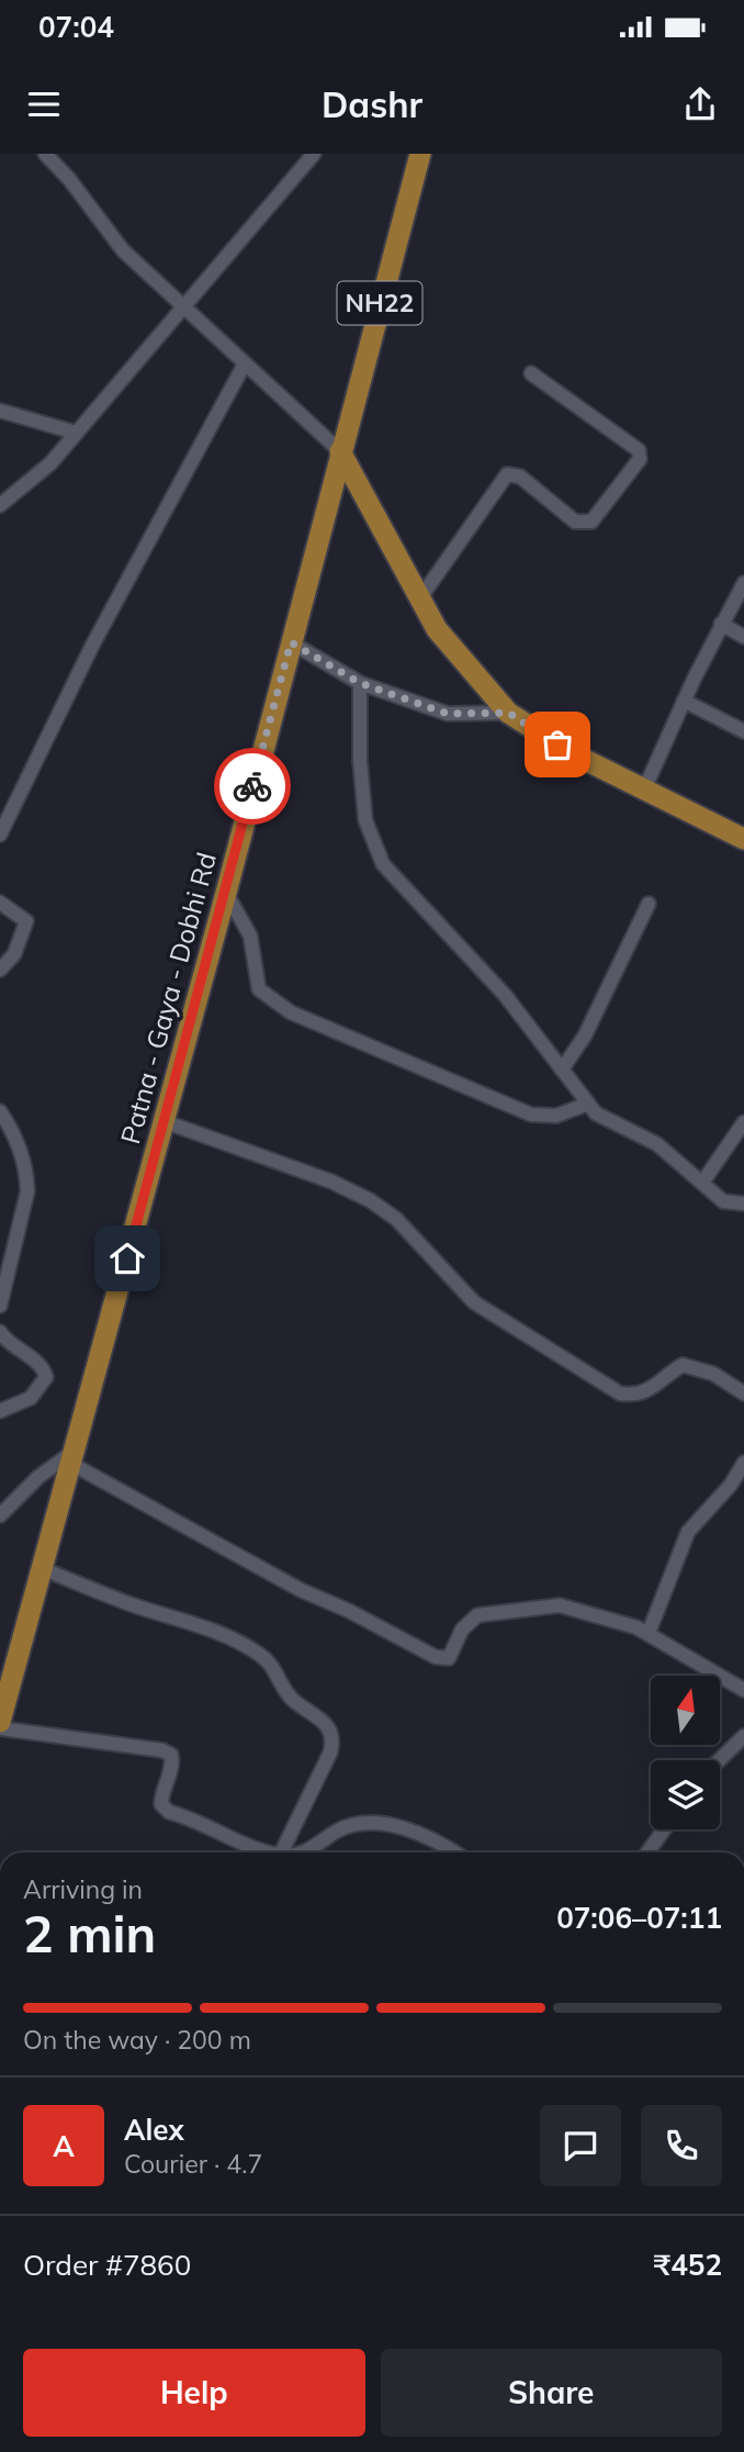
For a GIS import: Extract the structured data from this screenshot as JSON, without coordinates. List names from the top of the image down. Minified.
{"streets":{"main road":["NH22","Patna - Gaya - Dobhi Rd"]},"north":"top","page":{"status":"07:04","header":"Dashr","heading":["2 min","Arriving in","07:06–07:11"],"panel":["Alex","Courier · 4.7","Order #7860","₹452"],"bar":"On the way · 200 m","round":"A","buttons":["Help","Share"]}}
